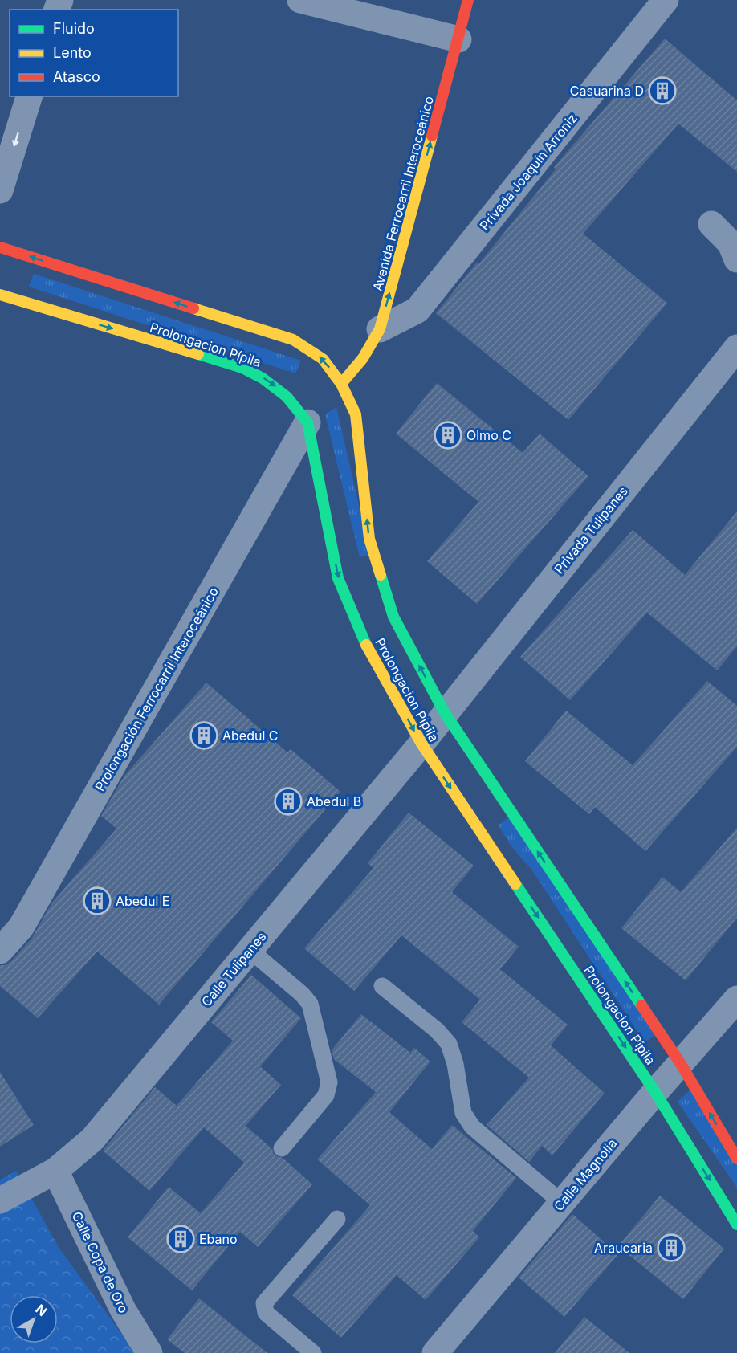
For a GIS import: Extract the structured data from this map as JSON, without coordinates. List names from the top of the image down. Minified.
{"streets":{"main road":["Avenida Ferrocarril Interoceánico","Prolongacion Pípila"],"street":["Privada Joaquín Arroniz","Privada Tulipanes","Prolongación Ferrocarril Interoceánico","Calle Tulipanes","Calle Magnolia","Calle Copa de Oro"]},"crossings":[["Privada Joaquín Arroniz","Avenida Ferrocarril Interoceánico"],["Avenida Ferrocarril Interoceánico","Prolongacion Pípila"],["Prolongacion Pípila","Privada Tulipanes"],["Prolongacion Pípila","Prolongación Ferrocarril Interoceánico"],["Prolongacion Pípila","Calle Tulipanes"],["Prolongacion Pípila","Calle Magnolia"],["Privada Tulipanes","Calle Tulipanes"],["Calle Tulipanes","Calle Copa de Oro"]],"one_way":["Avenida Ferrocarril Interoceánico"],"places":{"building":["Casuarina D","Olmo C","Abedul C","Abedul B","Abedul E","Ebano","Araucaria"]},"legend":["Fluido","Lento","Atasco"],"north":"top right"}
